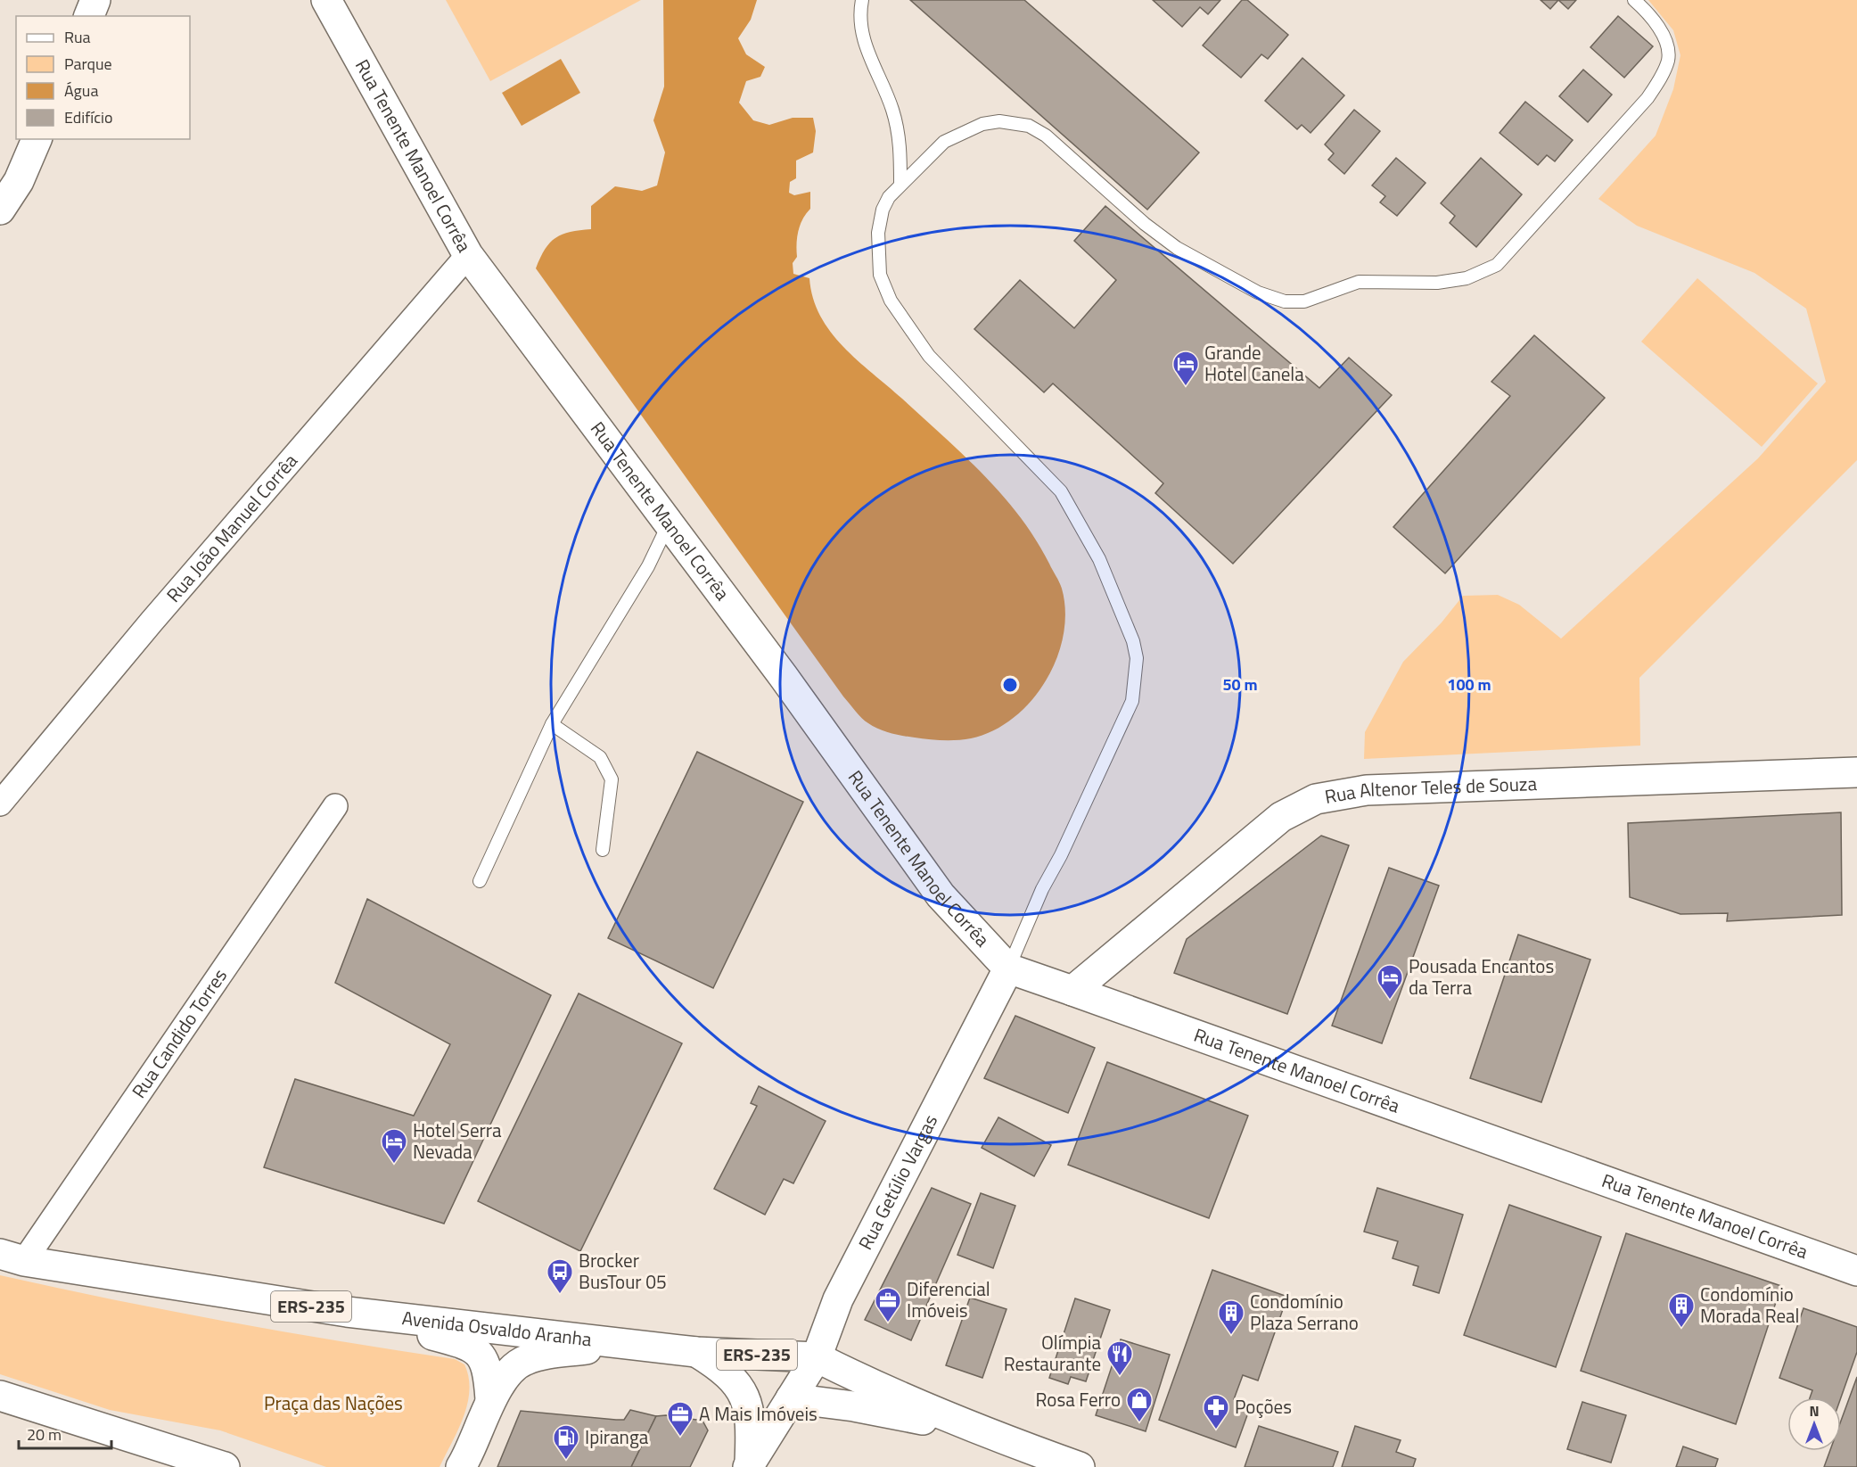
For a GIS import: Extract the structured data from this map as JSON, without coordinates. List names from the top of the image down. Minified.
{"streets":{"main road":["Rua Tenente Manoel Corrêa","Rua Altenor Teles de Souza","Rua Getúlio Vargas","ERS-235","Avenida Osvaldo Aranha"],"street":["Rua João Manuel Corrêa","Rua Candido Torres"]},"crossings":[["Rua Tenente Manoel Corrêa","Rua João Manuel Corrêa"],["Rua Tenente Manoel Corrêa","Rua Altenor Teles de Souza"],["Rua Tenente Manoel Corrêa","Rua Getúlio Vargas"],["Rua Candido Torres","Avenida Osvaldo Aranha"],["Rua Getúlio Vargas","Avenida Osvaldo Aranha"]],"parks":["Praça das Nações"],"places":{"hotel":["Grande Hotel Canela","Pousada Encantos da Terra","Hotel Serra Nevada"],"bus stop":["Brocker BusTour 05"],"office":["Diferencial Imóveis","A Mais Imóveis"],"building":["Condomínio Morada Real","Condomínio Plaza Serrano"],"restaurant":["Olímpia Restaurante"],"shop":["Rosa Ferro"],"pharmacy":["Poções"],"fuel station":["Ipiranga"]},"legend":["Rua","Parque","Água","Edifício"],"scale_bar":"20 m","north":"top","rings":["50 m","100 m"]}
